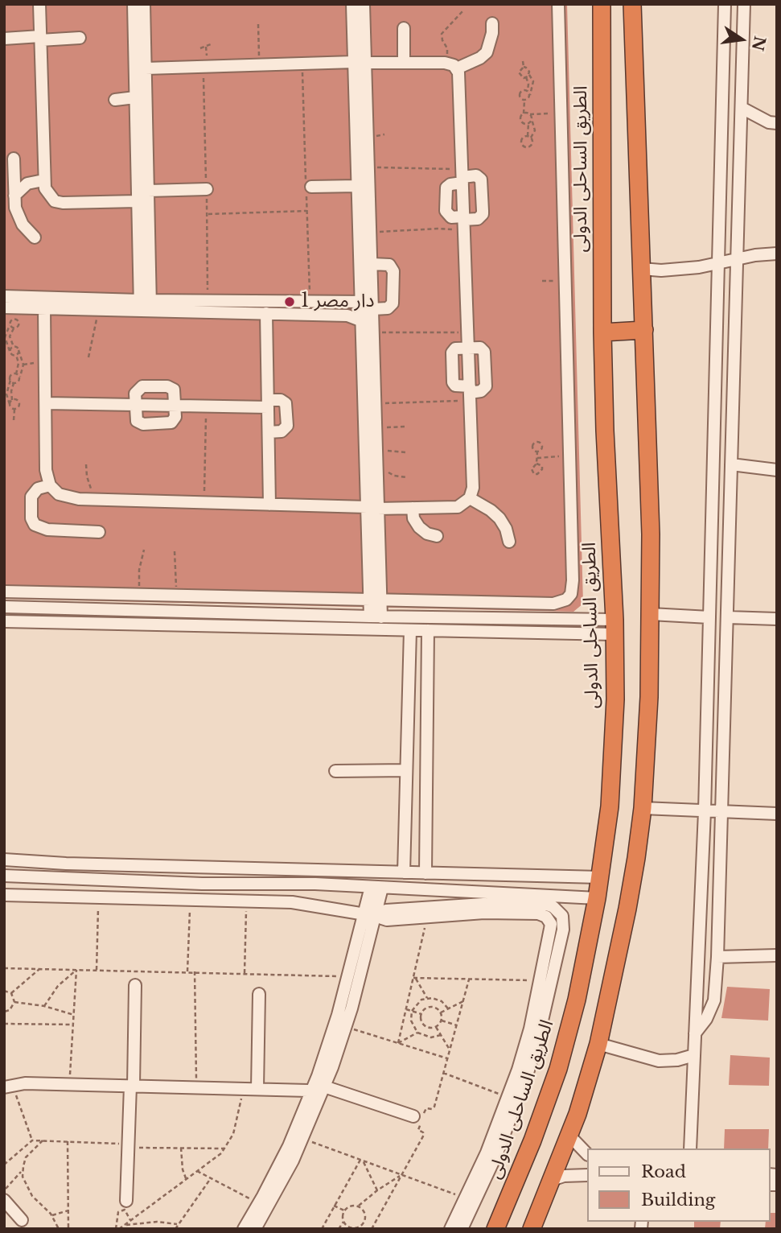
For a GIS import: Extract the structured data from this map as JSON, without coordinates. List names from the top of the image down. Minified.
{"streets":{"highway":["الطريق الساحلى الدولى"]},"places":["دار مصر 1"],"legend":["Road","Building"],"north":"right"}
